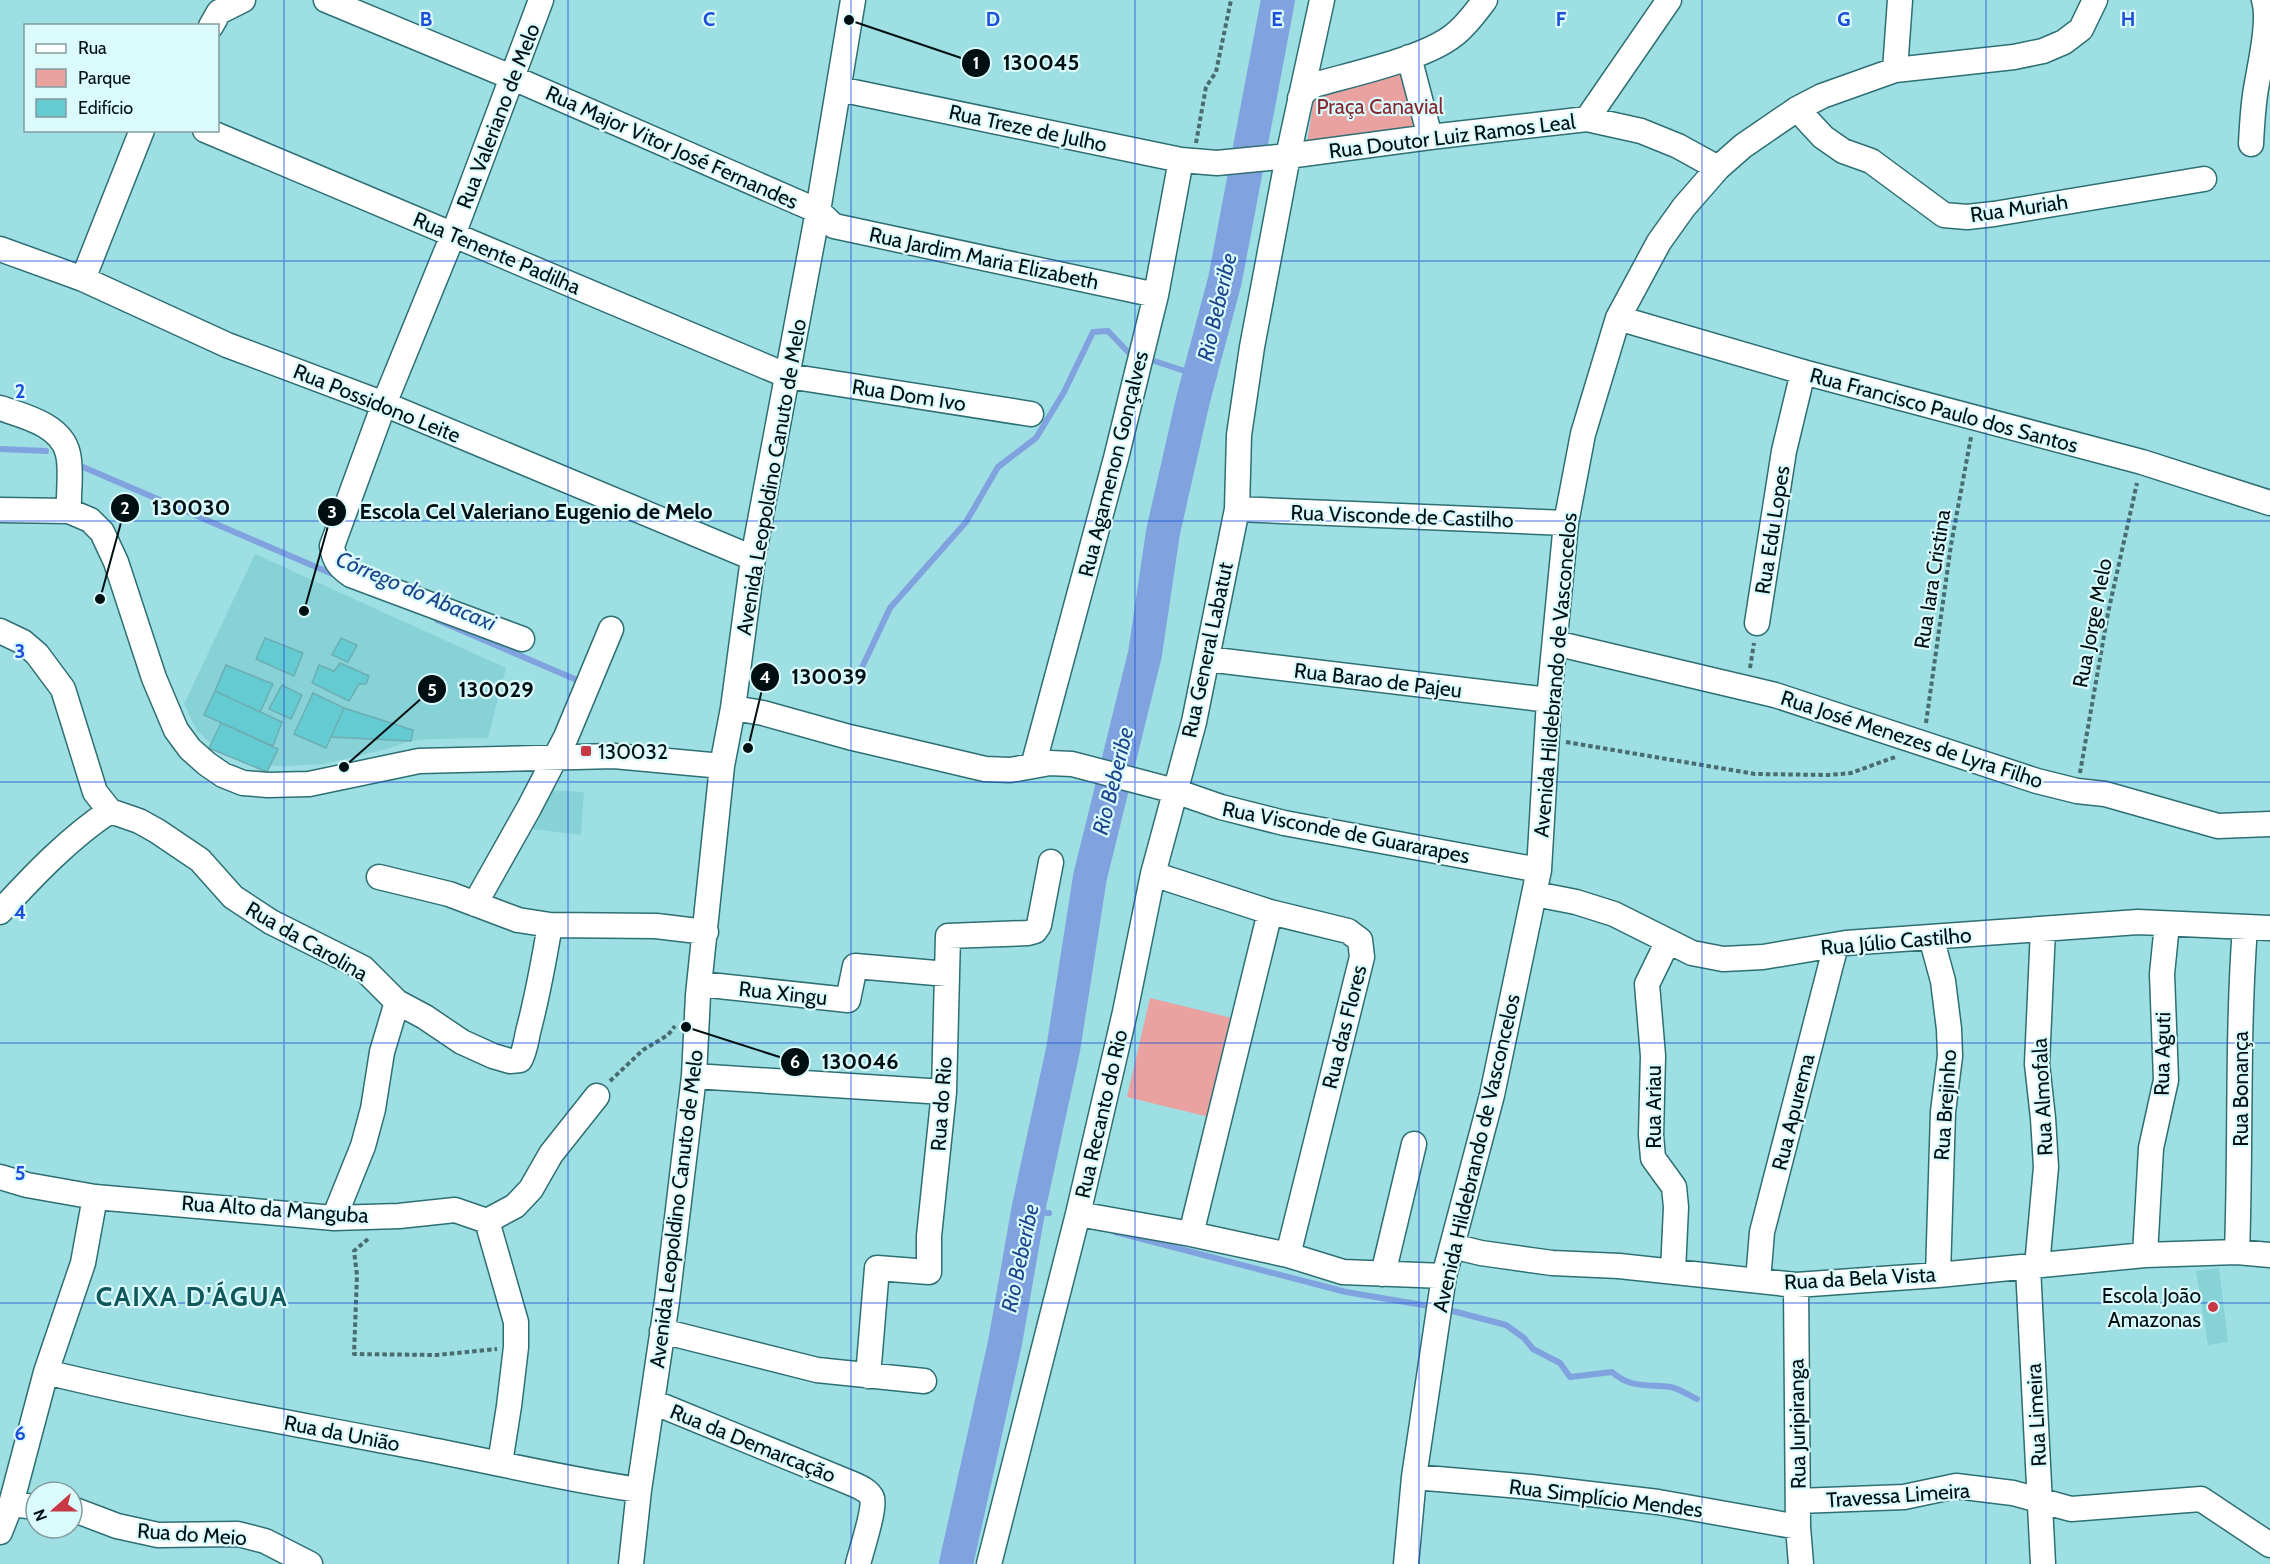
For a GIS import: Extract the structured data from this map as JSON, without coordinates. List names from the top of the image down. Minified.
{"streets":{"street":["Rua Valeriano de Melo","Rua Treze de Julho","Rua Doutor Luiz Ramos Leal","Rua Major Vitor José Fernandes","Rua Muriah","Rua Tenente Padilha","Rua Jardim Maria Elizabeth","Rua Dom Ivo","Rua Possidono Leite","Rua Francisco Paulo dos Santos","Rua Agamenon Gonçalves","Avenida Leopoldino Canuto de Melo","Rua Visconde de Castilho","Rua Edu Lopes","Rua General Labatut","Avenida Hildebrando de Vasconcelos","Rua Barao de Pajeu","Rua José Menezes de Lyra Filho","Rua Visconde de Guararapes","Rua da Carolina","Rua Júlio Castilho","Rua Xingu","Rua das Flores","Rua Aguti","Rua Bonança","Rua Almofala","Rua do Rio","Rua Brejinho","Rua Ariau","Rua Apurema","Rua Recanto do Rio","Rua Alto da Manguba","Rua da Bela Vista","Rua Limeira","Rua Juripiranga","Rua da União","Rua da Demarcação","Travessa Limeira","Rua Simplício Mendes","Rua do Meio"],"path":["Rua Iara Cristina","Rua Jorge Melo"]},"crossings":[["Rua Valeriano de Melo","Rua Major Vitor José Fernandes"],["Rua Valeriano de Melo","Rua Tenente Padilha"],["Rua Valeriano de Melo","Rua Possidono Leite"],["Rua Treze de Julho","Rua Doutor Luiz Ramos Leal"],["Rua Treze de Julho","Rua Agamenon Gonçalves"],["Rua Treze de Julho","Avenida Leopoldino Canuto de Melo"],["Rua Doutor Luiz Ramos Leal","Rua General Labatut"],["Rua Doutor Luiz Ramos Leal","Avenida Hildebrando de Vasconcelos"],["Rua Major Vitor José Fernandes","Rua Jardim Maria Elizabeth"],["Rua Major Vitor José Fernandes","Avenida Leopoldino Canuto de Melo"],["Rua Muriah","Avenida Hildebrando de Vasconcelos"],["Rua Tenente Padilha","Rua Dom Ivo"],["Rua Tenente Padilha","Avenida Leopoldino Canuto de Melo"],["Rua Jardim Maria Elizabeth","Rua Agamenon Gonçalves"],["Rua Jardim Maria Elizabeth","Avenida Leopoldino Canuto de Melo"],["Rua Dom Ivo","Avenida Leopoldino Canuto de Melo"],["Rua Possidono Leite","Avenida Leopoldino Canuto de Melo"],["Rua Francisco Paulo dos Santos","Rua Edu Lopes"],["Rua Francisco Paulo dos Santos","Rua Iara Cristina"],["Rua Francisco Paulo dos Santos","Rua Jorge Melo"],["Rua Francisco Paulo dos Santos","Avenida Hildebrando de Vasconcelos"],["Rua Agamenon Gonçalves","Rua Visconde de Guararapes"],["Avenida Leopoldino Canuto de Melo","Rua Visconde de Guararapes"],["Avenida Leopoldino Canuto de Melo","Rua Xingu"],["Avenida Leopoldino Canuto de Melo","Rua da União"],["Avenida Leopoldino Canuto de Melo","Rua da Demarcação"],["Rua Visconde de Castilho","Rua General Labatut"],["Rua Visconde de Castilho","Avenida Hildebrando de Vasconcelos"],["Rua Edu Lopes","Rua José Menezes de Lyra Filho"],["Rua Iara Cristina","Rua José Menezes de Lyra Filho"],["Rua Jorge Melo","Rua José Menezes de Lyra Filho"],["Rua General Labatut","Rua Barao de Pajeu"],["Rua General Labatut","Rua Visconde de Guararapes"],["Rua General Labatut","Rua Recanto do Rio"],["Avenida Hildebrando de Vasconcelos","Rua Barao de Pajeu"],["Avenida Hildebrando de Vasconcelos","Rua José Menezes de Lyra Filho"],["Avenida Hildebrando de Vasconcelos","Rua Visconde de Guararapes"],["Avenida Hildebrando de Vasconcelos","Rua Júlio Castilho"],["Avenida Hildebrando de Vasconcelos","Rua Recanto do Rio"],["Avenida Hildebrando de Vasconcelos","Rua da Bela Vista"],["Avenida Hildebrando de Vasconcelos","Rua Simplício Mendes"],["Rua Visconde de Guararapes","Rua Recanto do Rio"],["Rua Júlio Castilho","Rua Aguti"],["Rua Júlio Castilho","Rua Bonança"],["Rua Júlio Castilho","Rua Almofala"],["Rua Júlio Castilho","Rua Brejinho"],["Rua Júlio Castilho","Rua Ariau"],["Rua Júlio Castilho","Rua Apurema"],["Rua Xingu","Rua do Rio"],["Rua das Flores","Rua Recanto do Rio"],["Rua Aguti","Rua da Bela Vista"],["Rua Bonança","Rua da Bela Vista"],["Rua Almofala","Rua da Bela Vista"],["Rua Almofala","Rua Limeira"],["Rua Brejinho","Rua da Bela Vista"],["Rua Ariau","Rua da Bela Vista"],["Rua Apurema","Rua da Bela Vista"],["Rua da Bela Vista","Rua Limeira"],["Rua da Bela Vista","Rua Juripiranga"],["Rua Limeira","Travessa Limeira"],["Rua Juripiranga","Travessa Limeira"],["Rua Juripiranga","Rua Simplício Mendes"]],"districts":["CAIXA D'ÁGUA"],"water":["Rio Beberibe","Córrego do Abacaxi"],"parks":["Praça Canavial"],"places":{"other":["130045","130030","Escola Cel Valeriano Eugenio de Melo","130039","130029","130046","Escola João Amazonas"],"transit":["130032"]},"legend":["Rua","Parque","Edifício"],"north":"left","grid":{"columns":["B","C","D","E","F","G","H"],"rows":["2","3","4","5","6"]}}
